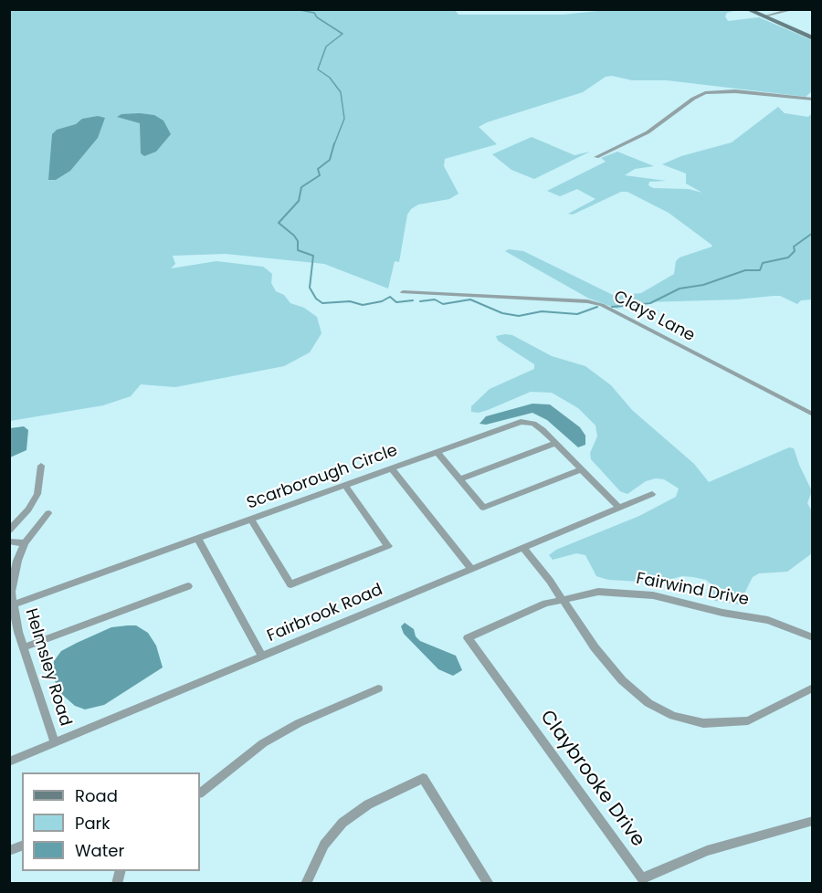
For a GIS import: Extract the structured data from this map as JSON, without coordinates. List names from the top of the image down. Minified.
{"streets":{"street":["Clays Lane","Scarborough Circle","Fairwind Drive","Fairbrook Road","Helmsley Road","Claybrooke Drive"]},"crossings":[["Scarborough Circle","Fairbrook Road"],["Scarborough Circle","Helmsley Road"],["Fairwind Drive","Claybrooke Drive"],["Fairbrook Road","Helmsley Road"]],"legend":["Road","Park","Water"]}
